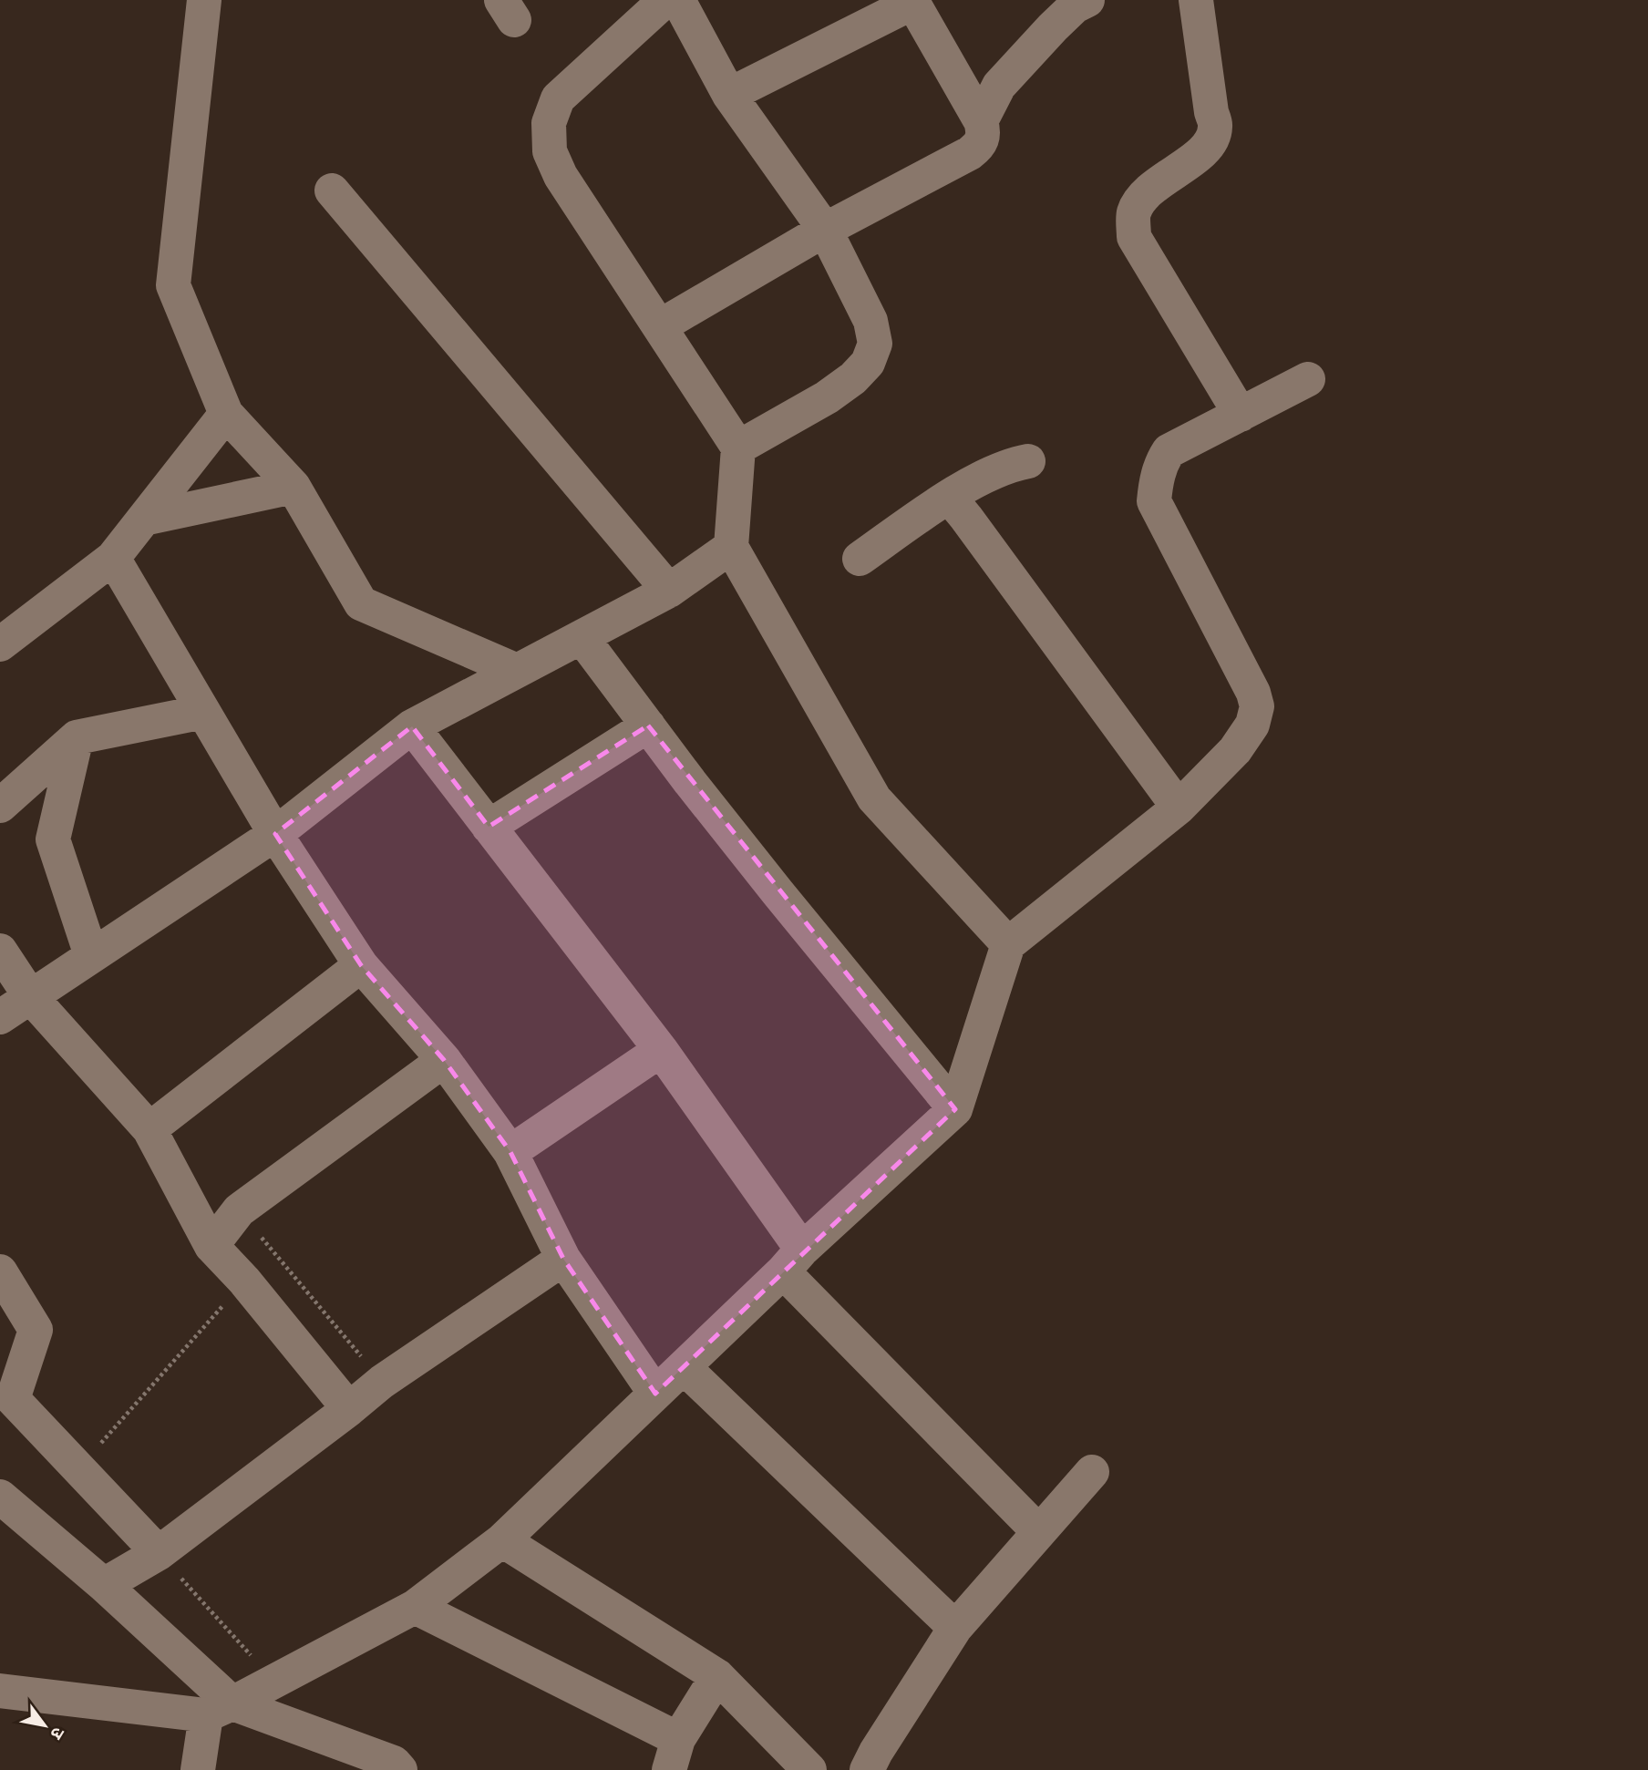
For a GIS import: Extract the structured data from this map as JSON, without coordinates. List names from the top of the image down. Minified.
{"north":"bottom right"}
